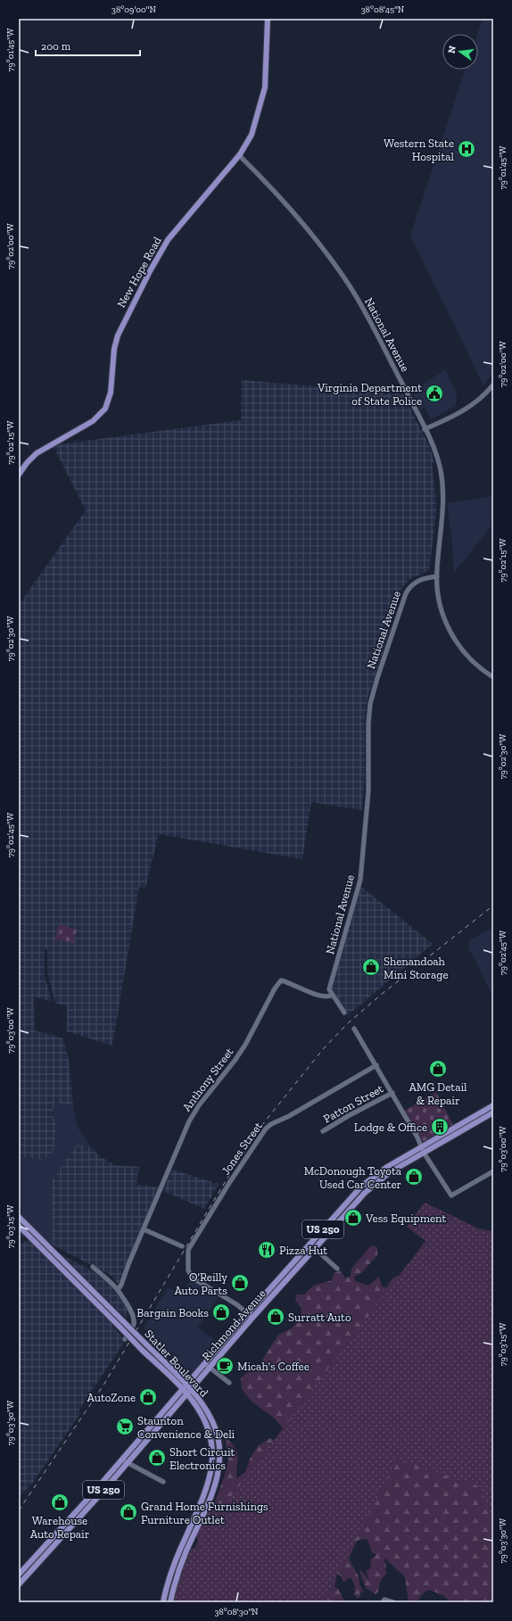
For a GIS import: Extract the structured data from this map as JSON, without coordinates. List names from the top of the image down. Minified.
{"streets":{"main road":["New Hope Road","US 250","Richmond Avenue","Statler Boulevard"],"street":["National Avenue","Anthony Street","Patton Street","Jones Street"]},"crossings":[["New Hope Road","National Avenue"],["National Avenue","Anthony Street"],["Jones Street","Richmond Avenue"],["Richmond Avenue","Statler Boulevard"]],"places":{"hospital":["Western State Hospital"],"public building":["Virginia Department of State Police"],"shop":["Shenandoah Mini Storage","AMG Detail & Repair","McDonough Toyota Used Car Center","Vess Equipment","O'Reilly Auto Parts","Bargain Books","Surratt Auto","AutoZone","Short Circuit Electronics","Warehouse Auto Repair","Grand Home Furnishings Furniture Outlet"],"building":["Lodge & Office"],"restaurant":["Pizza Hut"],"cafe":["Micah's Coffee"],"supermarket":["Staunton Convenience & Deli"]},"scale_bar":"200 m","north":"left","coordinates":["38°09'00\"N","38°08'45\"N","79°01'45\"W","79°02'00\"W","79°02'15\"W","79°02'30\"W","79°02'45\"W","79°03'00\"W","79°03'15\"W","79°03'30\"W","38°08'30\"N"]}
